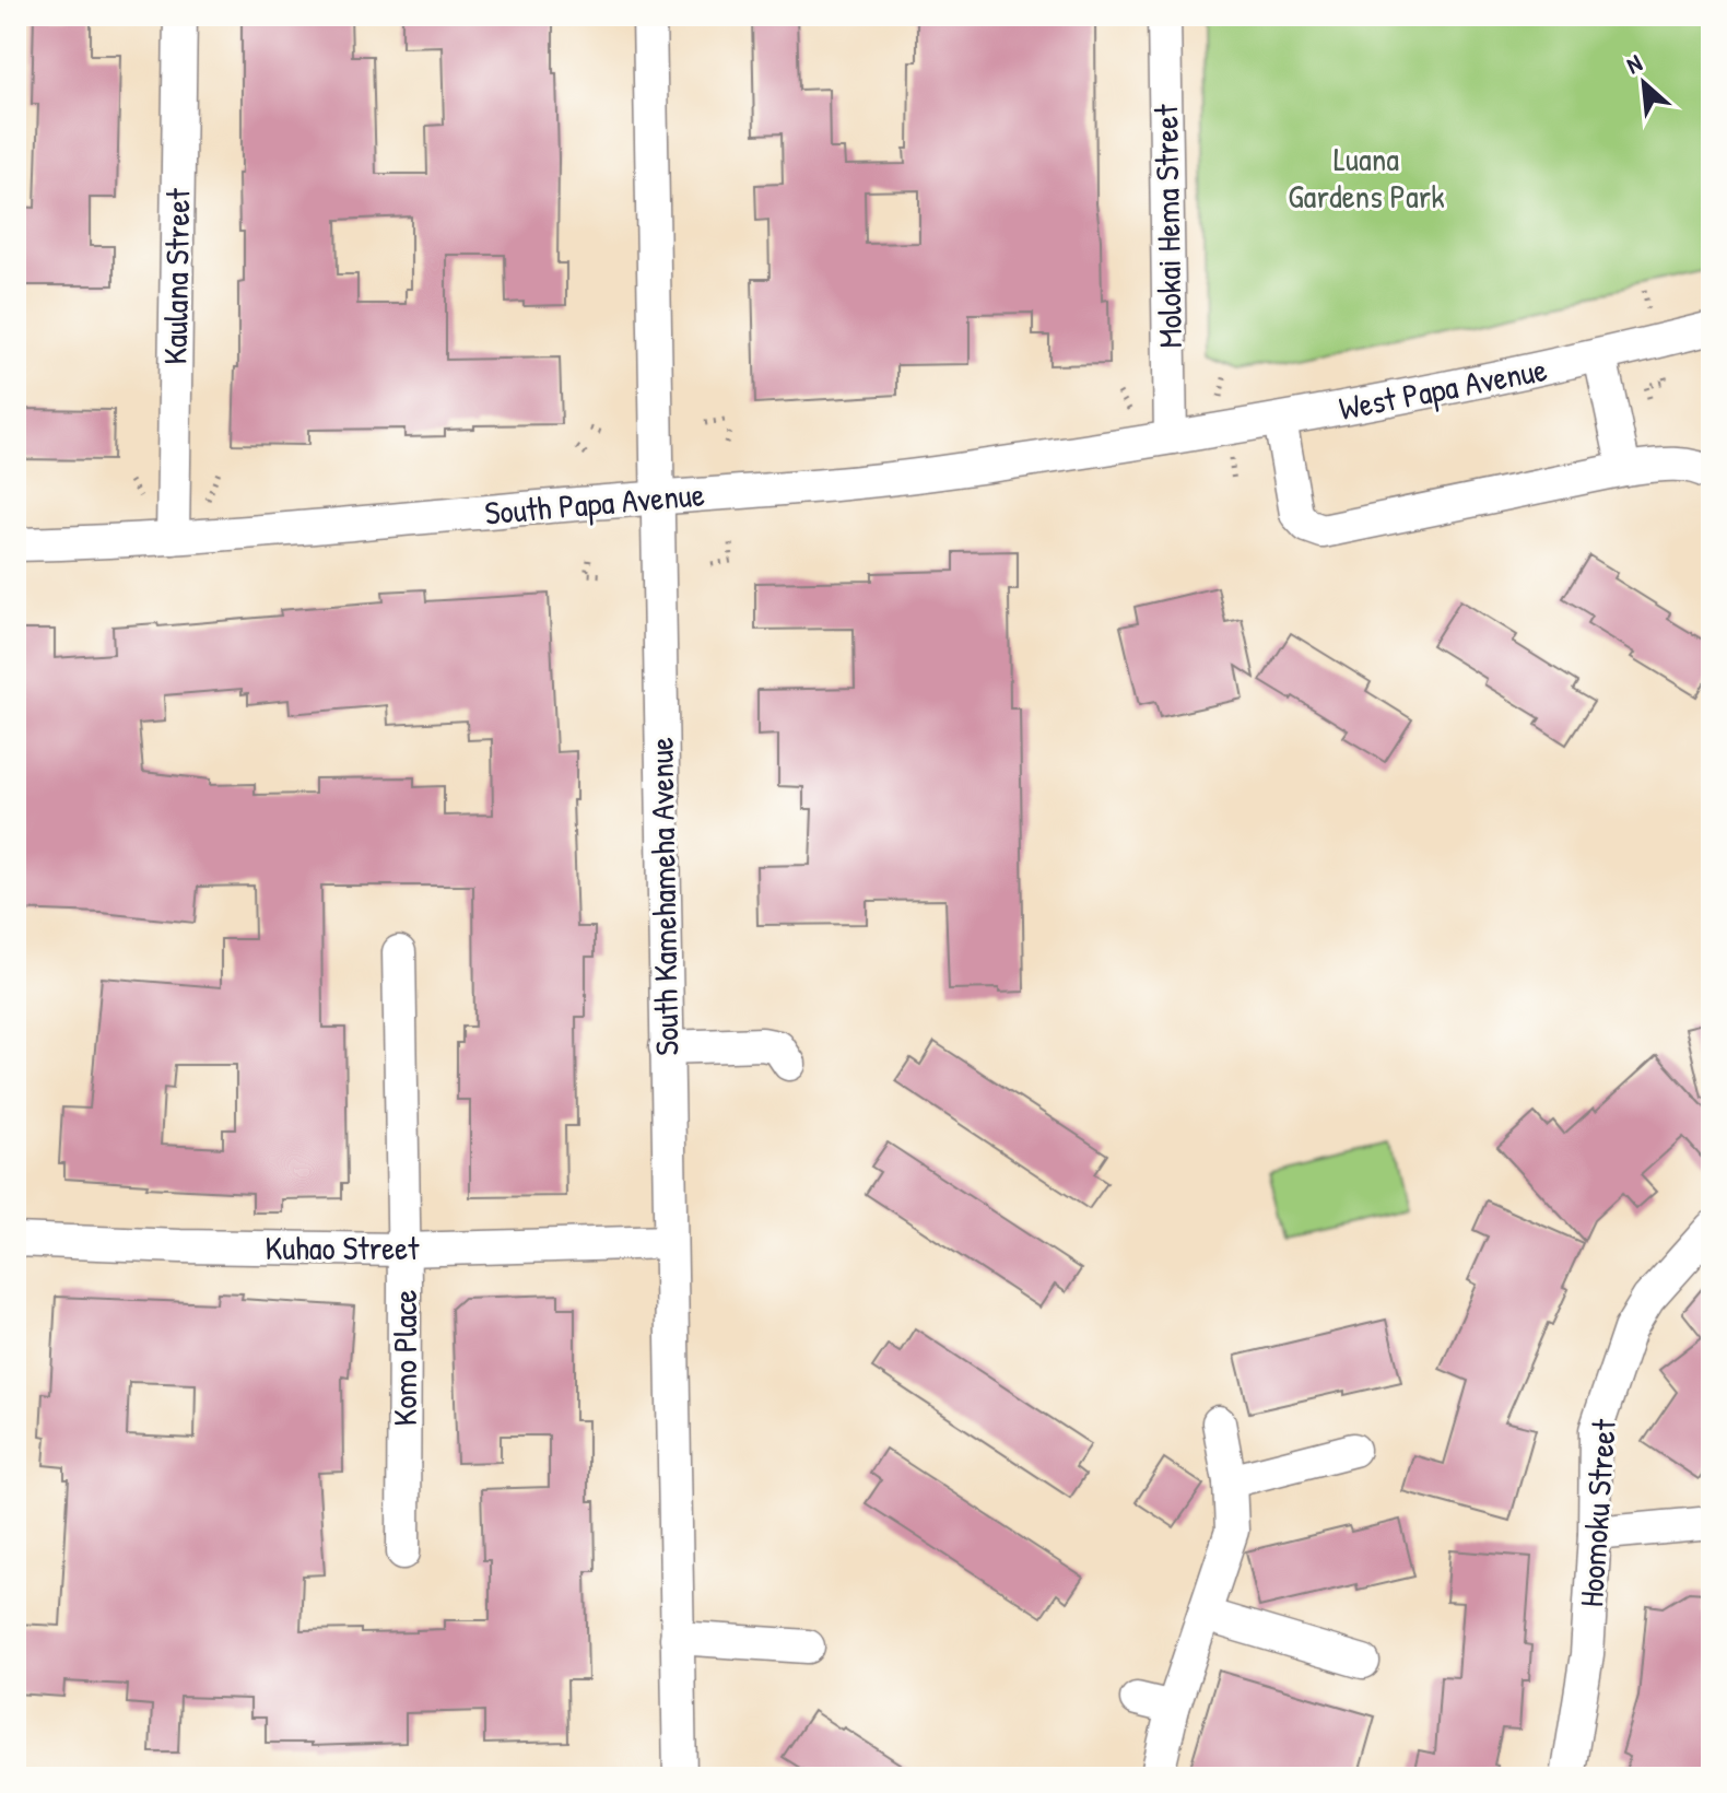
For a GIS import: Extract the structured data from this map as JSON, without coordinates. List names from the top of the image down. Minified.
{"streets":{"street":["Molokai Hema Street","Kaulana Street","West Papa Avenue","South Papa Avenue","South Kamehameha Avenue","Kuhao Street","Komo Place","Hoomoku Street"]},"crossings":[["Molokai Hema Street","West Papa Avenue"],["Molokai Hema Street","South Papa Avenue"],["Kaulana Street","South Papa Avenue"],["West Papa Avenue","South Papa Avenue"],["South Papa Avenue","South Kamehameha Avenue"],["South Kamehameha Avenue","Kuhao Street"],["Kuhao Street","Komo Place"]],"parks":["Luana Gardens Park"],"north":"top left"}
